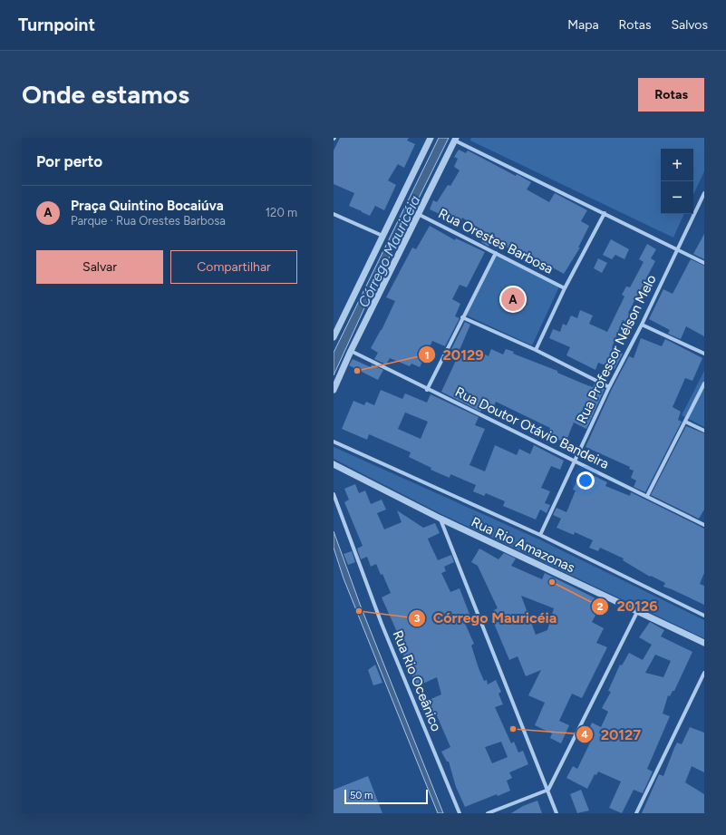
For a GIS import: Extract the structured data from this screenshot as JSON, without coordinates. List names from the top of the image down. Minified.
{"streets":{"street":["Rua Orestes Barbosa","Rua Professor Nélson Melo","Rua Doutor Otávio Bandeira","Rua Rio Amazonas","Rua Rio Oceânico"]},"crossings":[["Rua Professor Nélson Melo","Rua Doutor Otávio Bandeira"],["Rua Professor Nélson Melo","Rua Rio Amazonas"]],"water":["Córrego Mauricéia"],"places":["20129","20126","Córrego Mauricéia","20127"],"scale_bar":"50 m","page":{"header":"Turnpoint","nav":["Mapa","Rotas","Salvos"],"buttons":["Rotas",["Salvar","Compartilhar"]],"title":"Onde estamos","heading":"Por perto","map_buttons":["+","−"],"list":[{"mark":"A","name":"Praça Quintino Bocaiúva","note":"Parque · Rua Orestes Barbosa","value":"120 m"}],"pins":"A","scale":"50 m"}}
